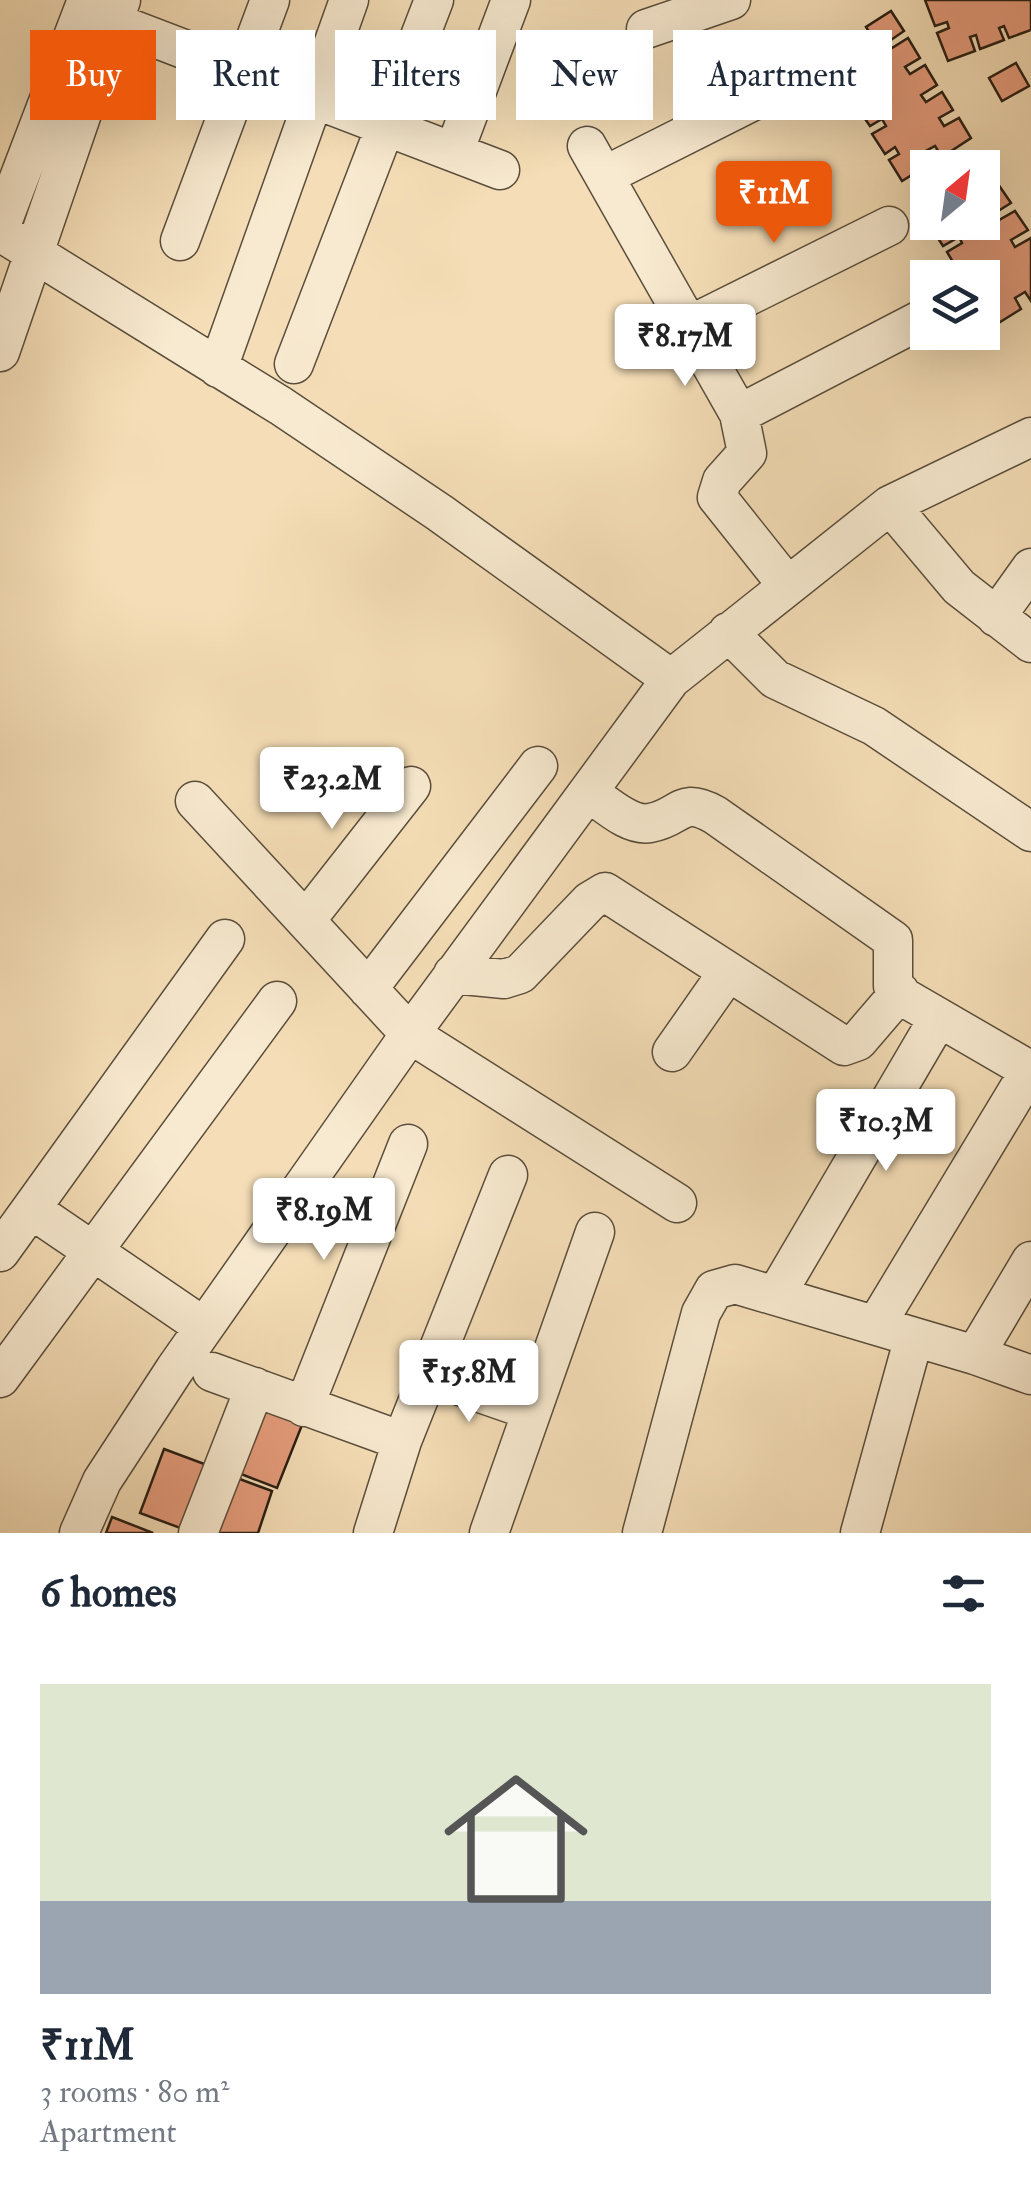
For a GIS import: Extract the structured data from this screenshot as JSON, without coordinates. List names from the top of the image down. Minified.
{"north":"top right","page":{"chip":["Buy","Rent","Filters","New","Apartment"],"price":["₹11M","₹8.17M","₹23.2M","₹10.3M","₹8.19M","₹15.8M"],"heading":"6 homes","list":[{"name":"₹11M","note":"3 rooms · 80 m² · Apartment"}]}}
